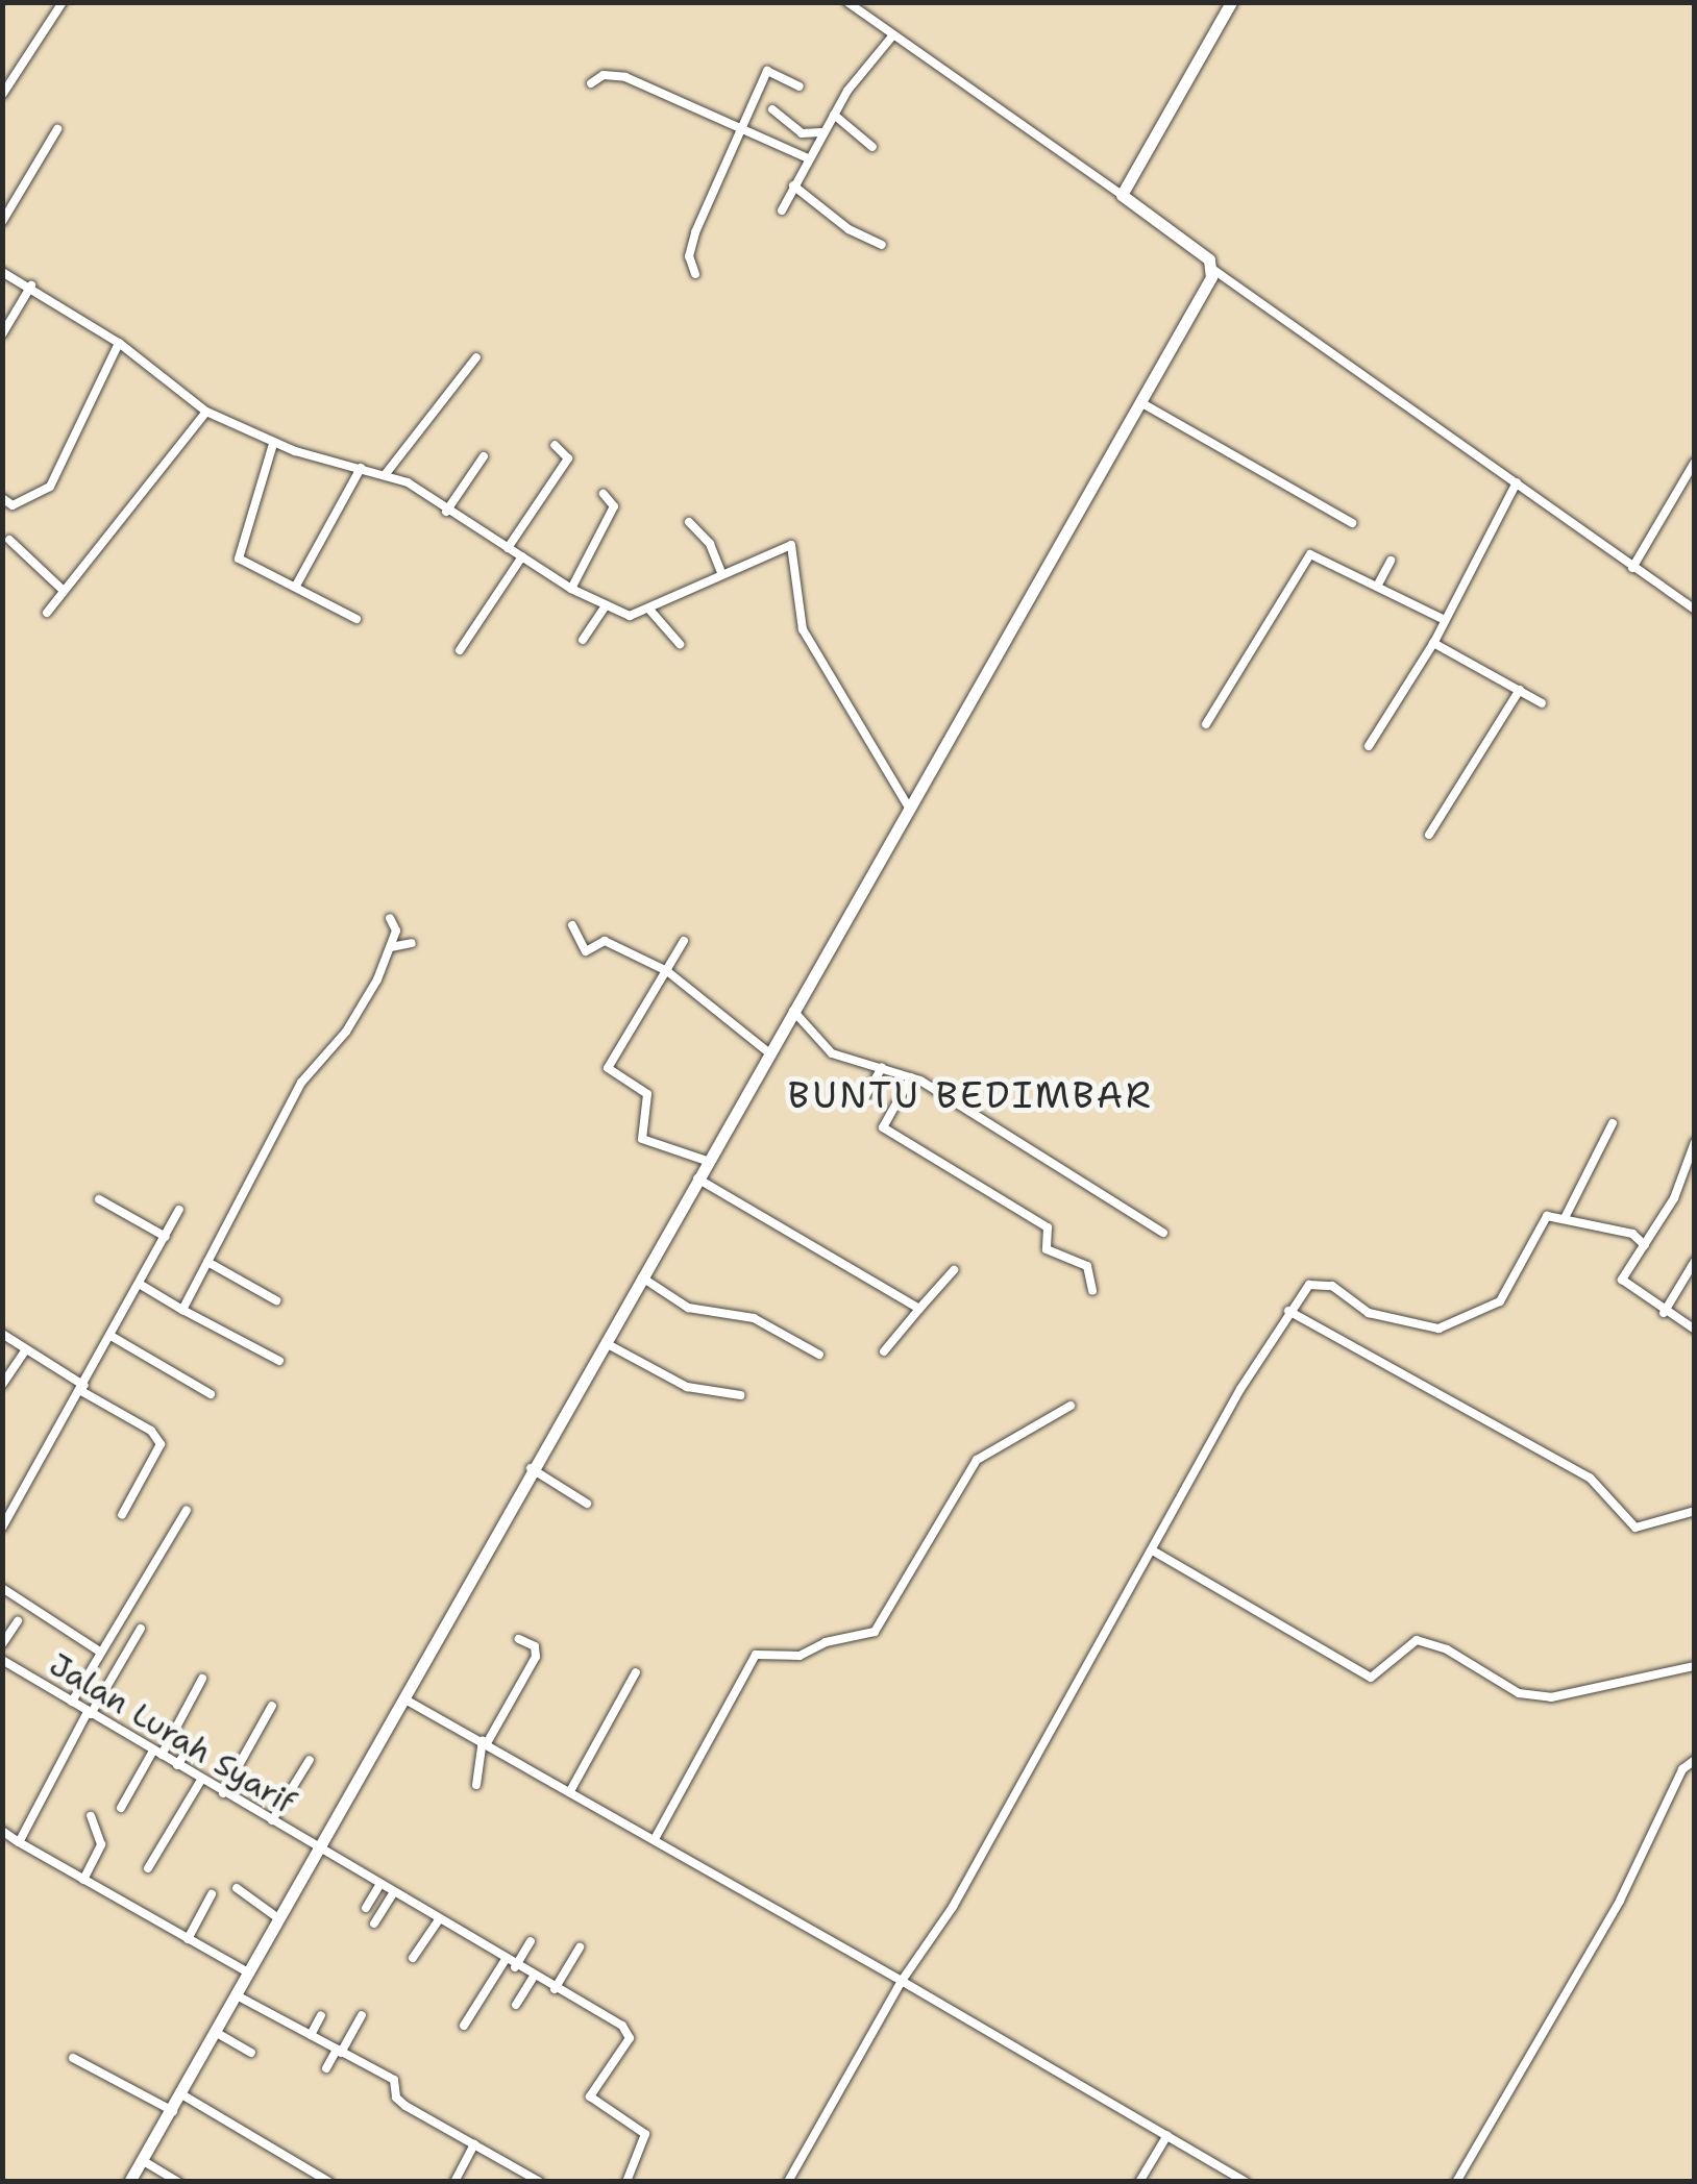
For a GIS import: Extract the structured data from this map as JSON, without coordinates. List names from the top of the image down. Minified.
{"streets":{"street":["Jalan Lurah Syarif"]},"districts":["BUNTU BEDIMBAR"]}
